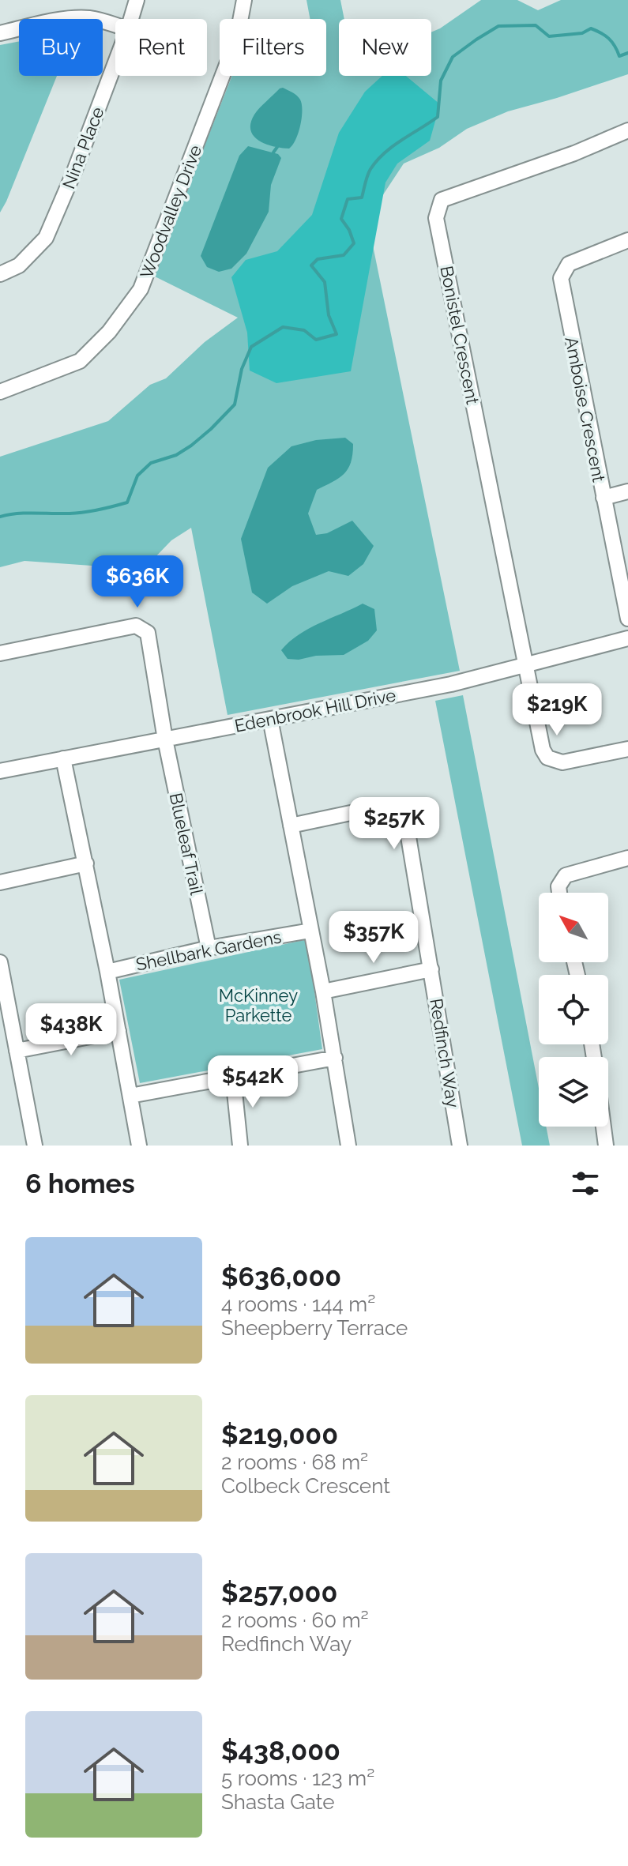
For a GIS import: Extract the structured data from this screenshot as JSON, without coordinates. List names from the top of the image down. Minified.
{"streets":{"street":["Nina Place","Woodvalley Drive","Bonistel Crescent","Amboise Crescent","Edenbrook Hill Drive","Blueleaf Trail","Shellbark Gardens","Redfinch Way"]},"crossings":[["Bonistel Crescent","Edenbrook Hill Drive"],["Edenbrook Hill Drive","Blueleaf Trail"],["Blueleaf Trail","Shellbark Gardens"]],"parks":["McKinney Parkette"],"north":"top left","page":{"chip":["Buy","Rent","Filters","New"],"price":["$636K","$219K","$257K","$357K","$438K","$542K"],"heading":"6 homes","list":[{"name":"$636,000","note":"4 rooms · 144 m² · Sheepberry Terrace"},{"name":"$219,000","note":"2 rooms · 68 m² · Colbeck Crescent"},{"name":"$257,000","note":"2 rooms · 60 m² · Redfinch Way"},{"name":"$438,000","note":"5 rooms · 123 m² · Shasta Gate"}]}}
